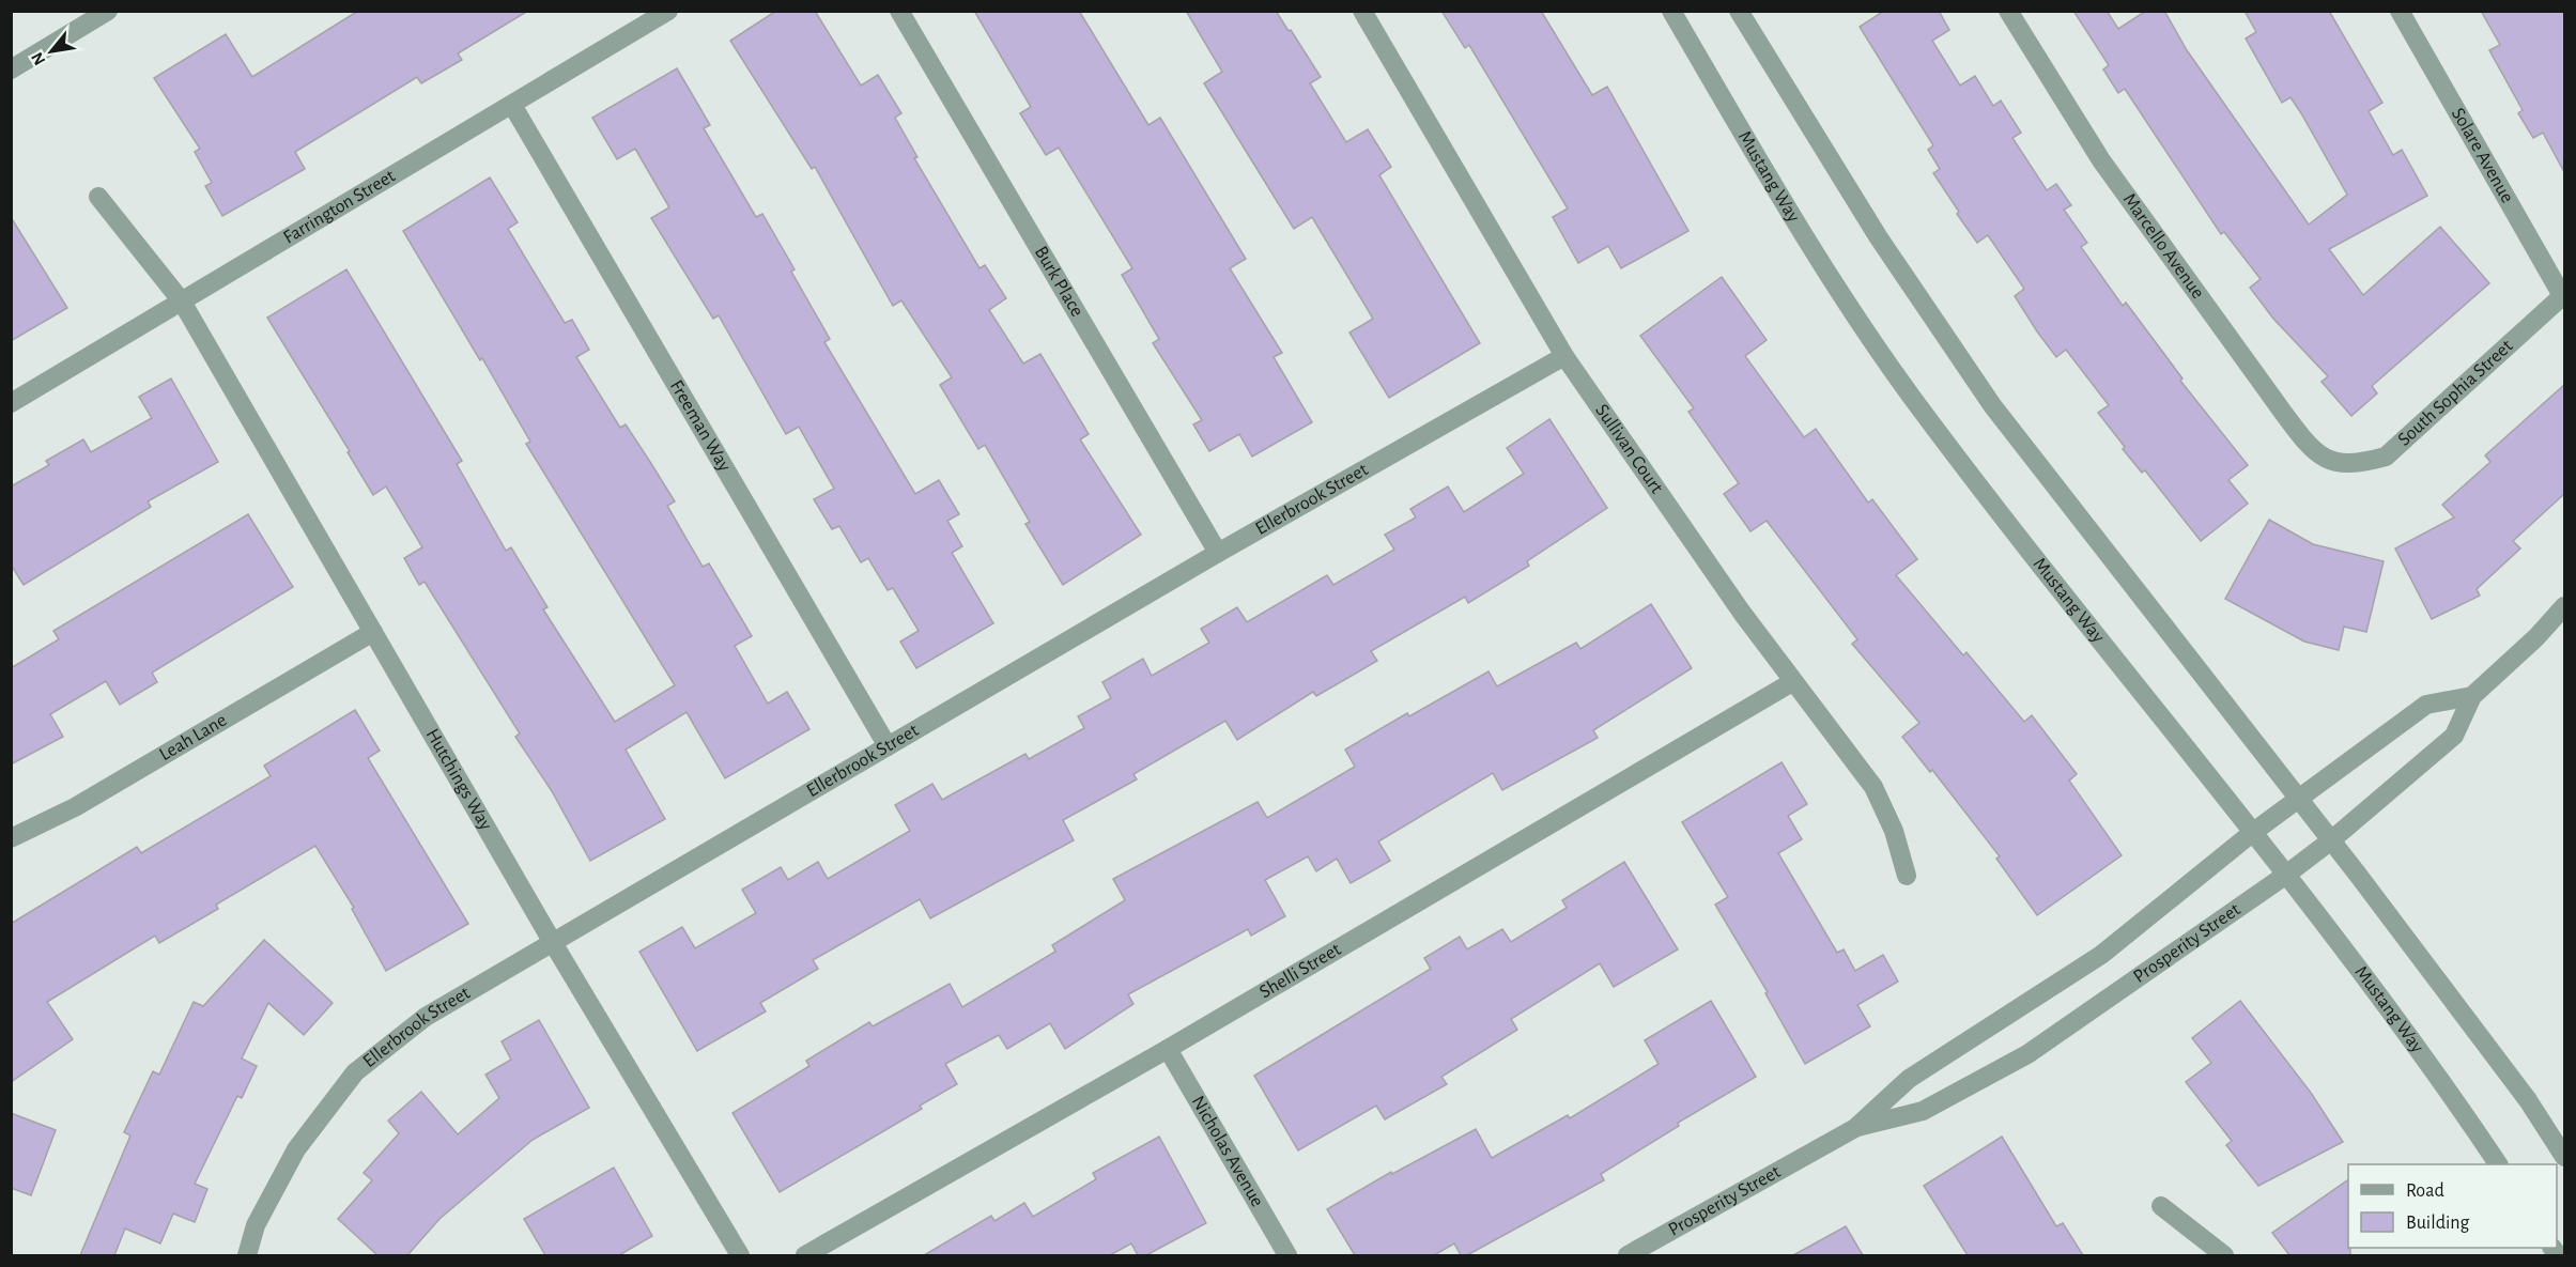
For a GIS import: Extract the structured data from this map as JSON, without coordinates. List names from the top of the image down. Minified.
{"streets":{"street":["Solare Avenue","Mustang Way","Farrington Street","Marcello Avenue","Burk Place","South Sophia Street","Freeman Way","Sullivan Court","Ellerbrook Street","Leah Lane","Hutchings Way","Prosperity Street","Shelli Street","Nicholas Avenue"]},"crossings":[["Solare Avenue","South Sophia Street"],["Mustang Way","Prosperity Street"],["Farrington Street","Freeman Way"],["Farrington Street","Hutchings Way"],["Marcello Avenue","South Sophia Street"],["Burk Place","Ellerbrook Street"],["Freeman Way","Ellerbrook Street"],["Sullivan Court","Ellerbrook Street"],["Sullivan Court","Shelli Street"],["Ellerbrook Street","Hutchings Way"],["Leah Lane","Hutchings Way"],["Shelli Street","Nicholas Avenue"]],"legend":["Road","Building"],"north":"bottom left"}
